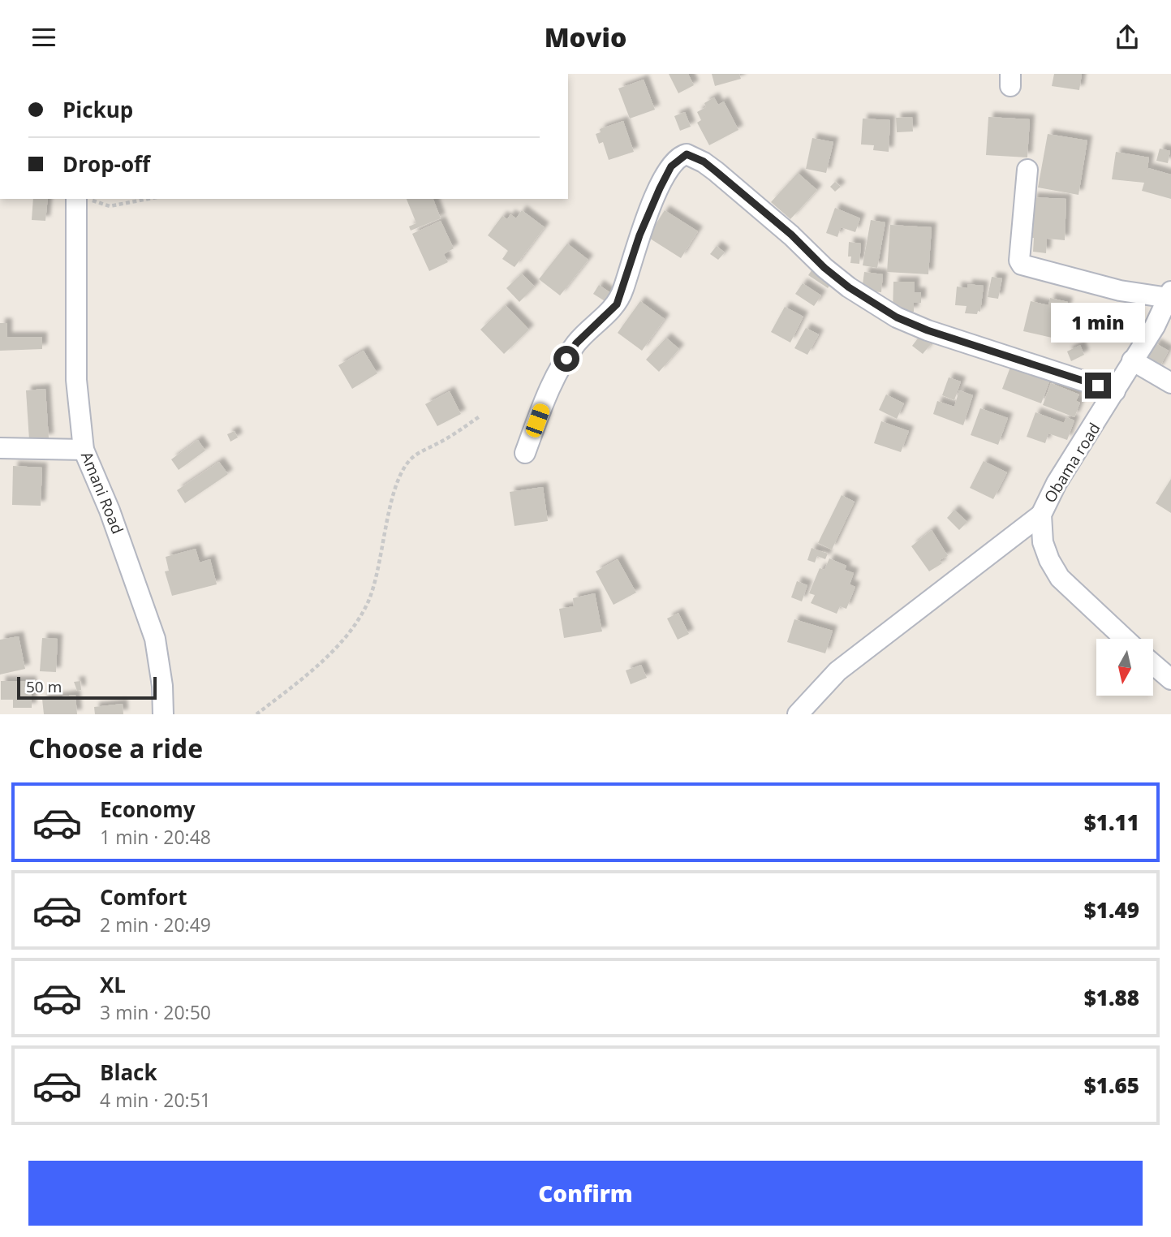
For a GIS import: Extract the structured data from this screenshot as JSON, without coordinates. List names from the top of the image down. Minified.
{"streets":{"street":["Obama road","Amani Road"]},"scale_bar":"50 m","north":"bottom","page":{"header":"Movio","banner":["Pickup","Drop-off"],"bubble":"1 min","scale":"50 m","heading":"Choose a ride","list":[{"name":"Economy","note":"1 min · 20:48","value":"$1.11"},{"name":"Comfort","note":"2 min · 20:49","value":"$1.49"},{"name":"XL","note":"3 min · 20:50","value":"$1.88"},{"name":"Black","note":"4 min · 20:51","value":"$1.65"}],"buttons":"Confirm"}}
